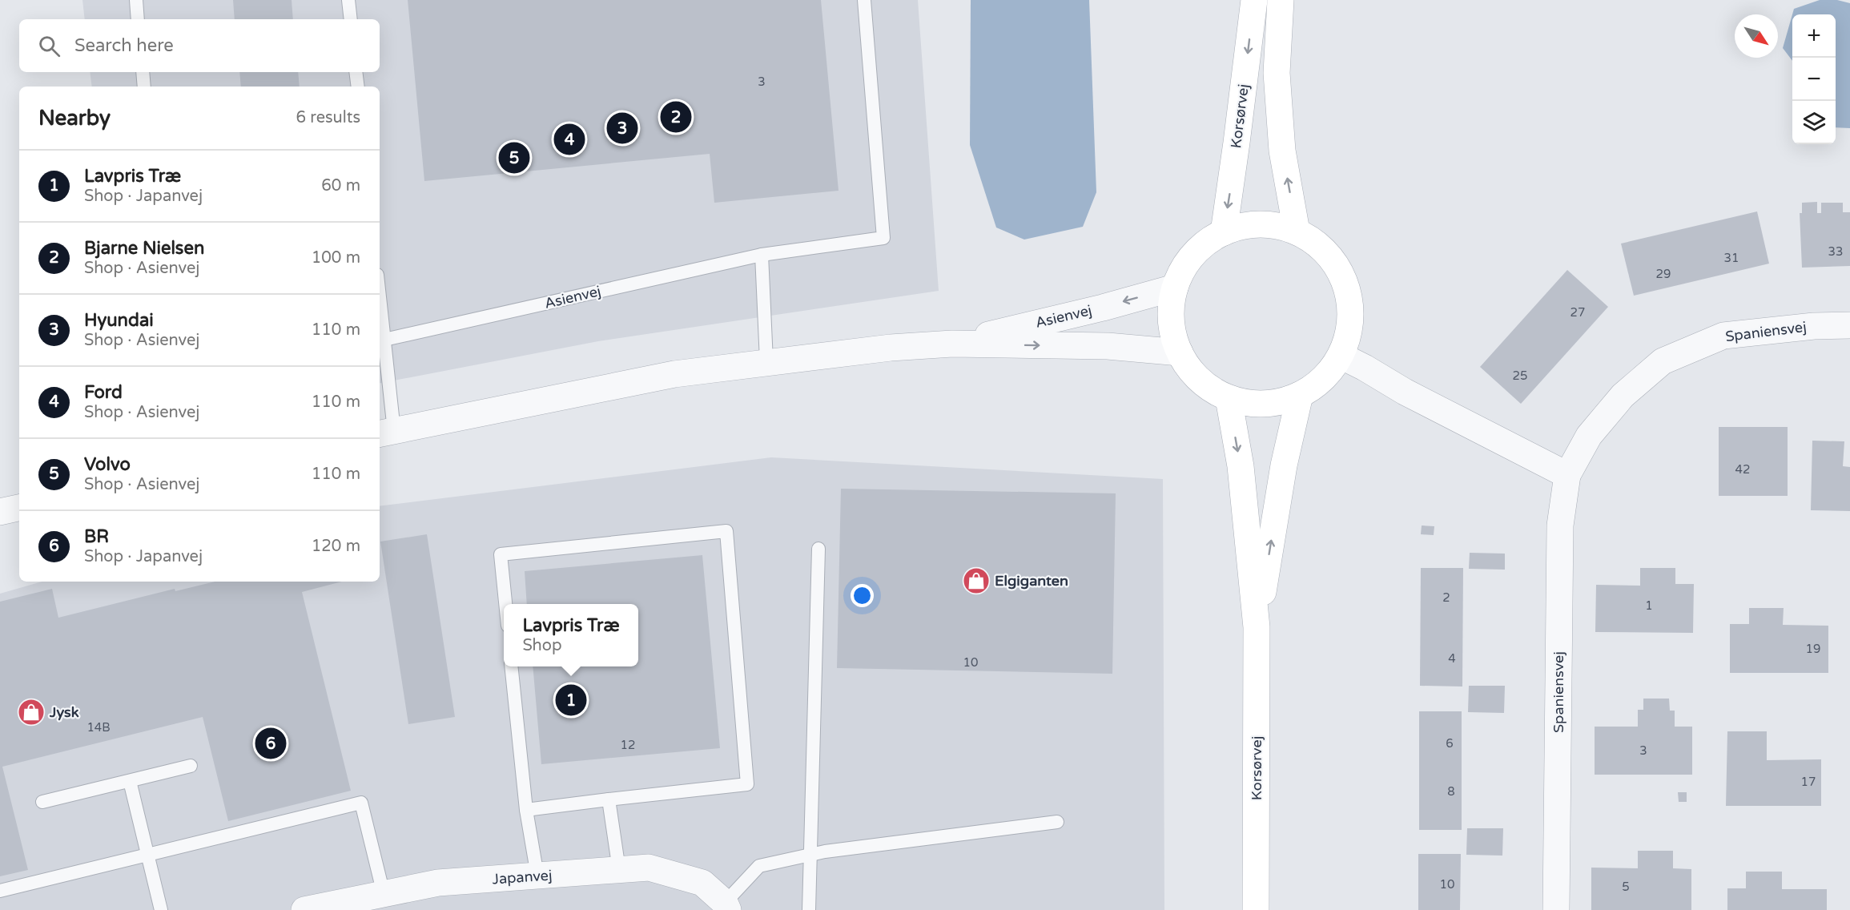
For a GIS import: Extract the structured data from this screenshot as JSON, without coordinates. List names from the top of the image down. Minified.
{"streets":{"main road":["Korsørvej"],"street":["Asienvej","Spaniensvej","Japanvej"]},"places":{"shop":["Elgiganten","Jysk"]},"house_numbers":["3","33","31","29","27","25","42","2","1","19","4","10","14B","6","12","3","17","8","10","5"],"north":"bottom right","page":{"map_buttons":["+","−"],"search":"Search here","heading":["Nearby","6 results"],"pins":["2","3","4","5","1","6"],"list":[{"mark":"1","name":"Lavpris Træ","note":"Shop · Japanvej","value":"60 m"},{"mark":"2","name":"Bjarne Nielsen","note":"Shop · Asienvej","value":"100 m"},{"mark":"3","name":"Hyundai","note":"Shop · Asienvej","value":"110 m"},{"mark":"4","name":"Ford","note":"Shop · Asienvej","value":"110 m"},{"mark":"5","name":"Volvo","note":"Shop · Asienvej","value":"110 m"},{"mark":"6","name":"BR","note":"Shop · Japanvej","value":"120 m"}],"popup":["Lavpris Træ","Shop"]}}
